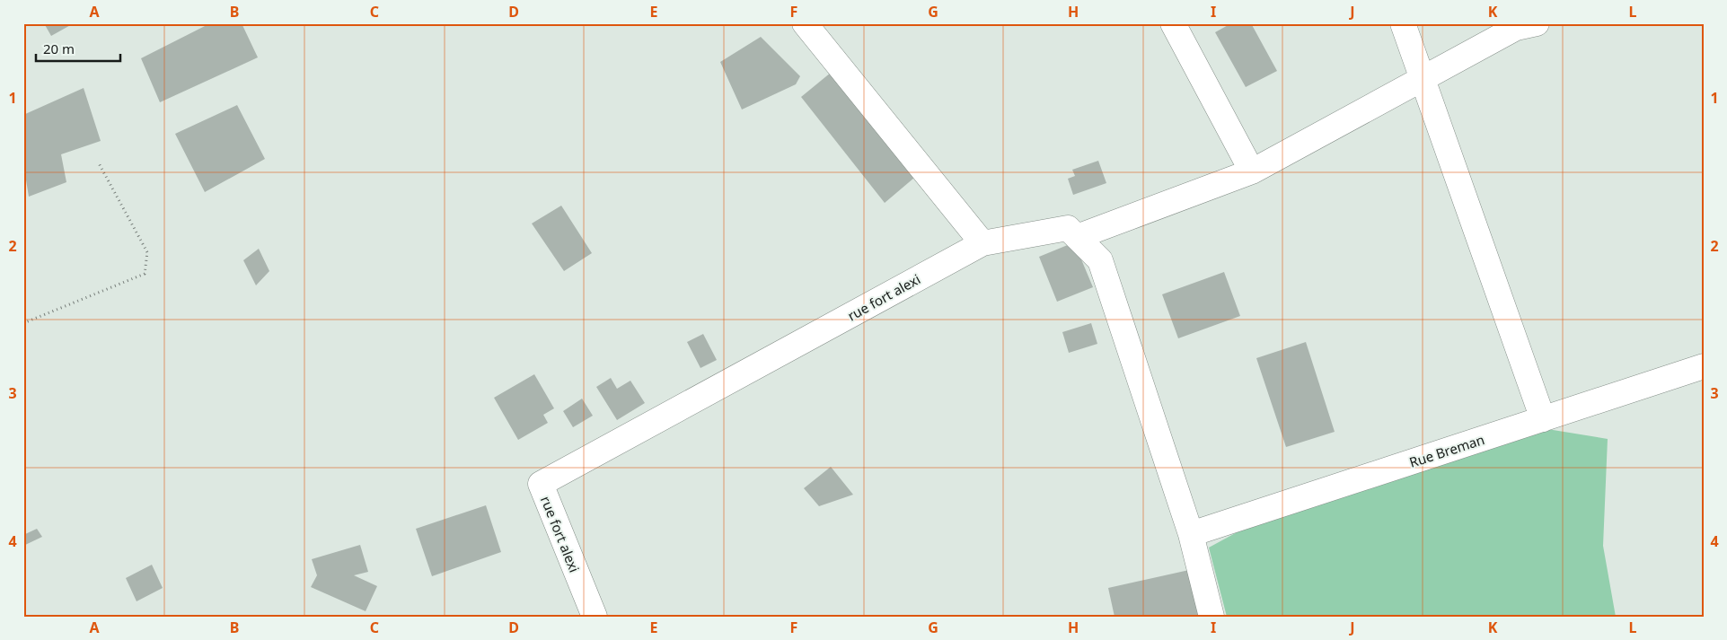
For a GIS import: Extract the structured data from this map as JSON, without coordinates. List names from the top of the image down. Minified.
{"streets":{"street":["rue fort alexi","Rue Breman"]},"crossings":[["rue fort alexi","Rue Breman"]],"scale_bar":"20 m","grid":{"columns":["A","B","C","D","E","F","G","H","I","J","K","L"],"rows":["1","2","3","4"]}}
